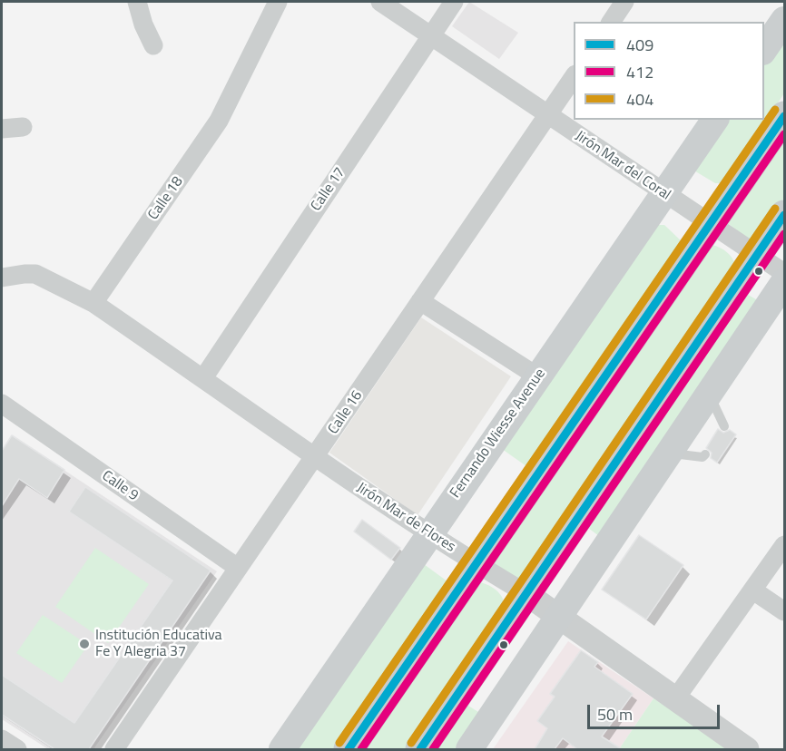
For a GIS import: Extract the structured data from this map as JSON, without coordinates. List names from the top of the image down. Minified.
{"streets":{"main road":["Fernando Wiesse Avenue"],"street":["Jirón Mar del Coral","Calle 17","Calle 18","Calle 16","Calle 9","Jirón Mar de Flores"]},"crossings":[["Jirón Mar del Coral","Calle 17"],["Jirón Mar del Coral","Calle 16"],["Jirón Mar del Coral","Fernando Wiesse Avenue"],["Calle 17","Jirón Mar de Flores"],["Calle 18","Jirón Mar de Flores"],["Calle 16","Calle 9"],["Calle 16","Jirón Mar de Flores"],["Fernando Wiesse Avenue","Jirón Mar de Flores"]],"places":["Institución Educativa Fe Y Alegria 37"],"lines":["transit line 404","transit line 409","transit line 412"],"legend":["409","412","404"],"scale_bar":"50 m"}
